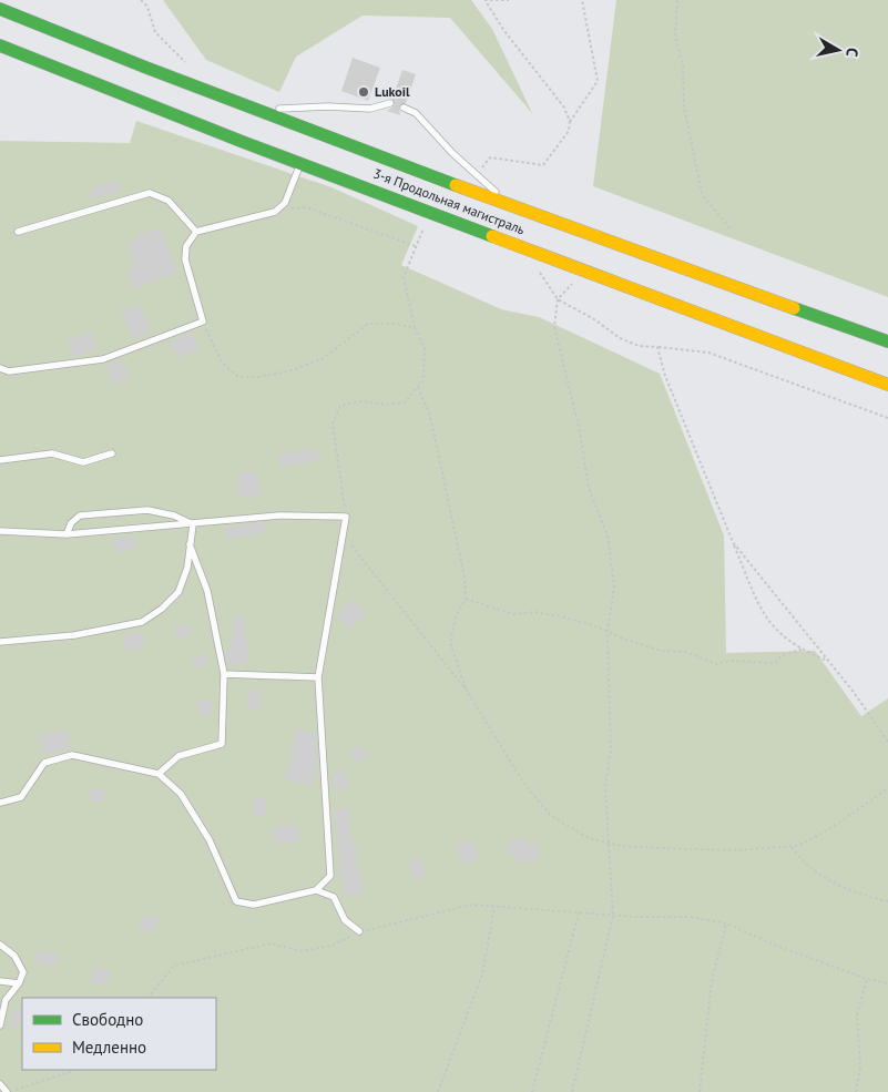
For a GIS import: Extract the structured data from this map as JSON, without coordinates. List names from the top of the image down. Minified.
{"streets":{"highway":["3-я Продольная магистраль"]},"places":["Lukoil"],"legend":["Свободно","Медленно"],"north":"right"}
